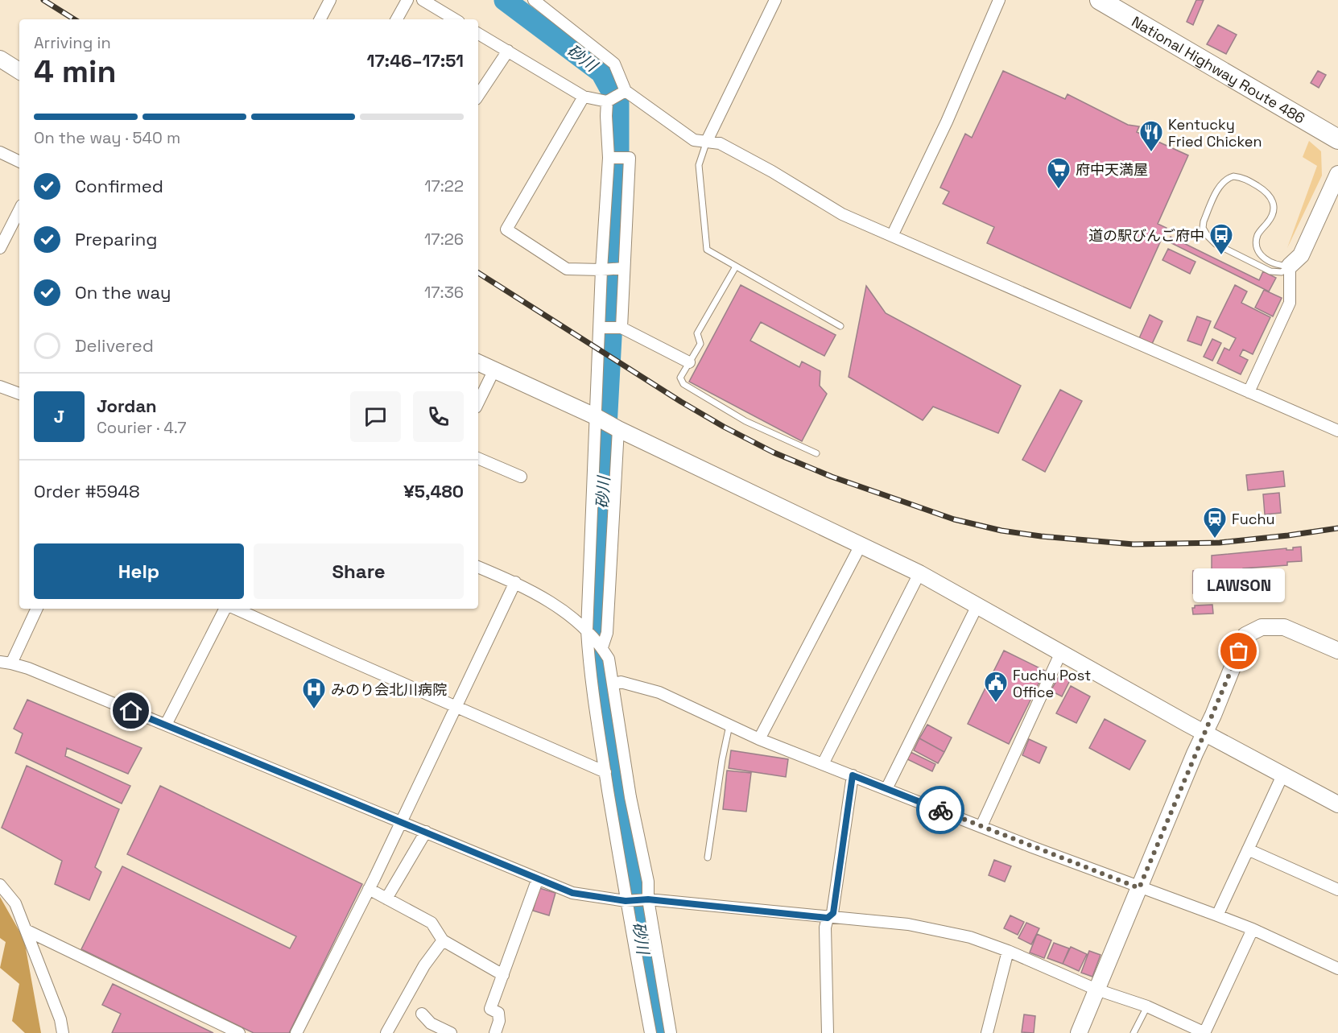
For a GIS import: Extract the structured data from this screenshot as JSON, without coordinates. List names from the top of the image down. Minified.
{"streets":{"highway":["National Highway Route 486"]},"water":["砂川"],"places":{"restaurant":["Kentucky Fried Chicken"],"supermarket":["府中天満屋"],"bus stop":["道の駅びんご府中"],"station":["Fuchu"],"other":["LAWSON"],"public building":["Fuchu Post Office"],"hospital":["みのり会北川病院"]},"page":{"heading":["4 min","Arriving in","17:46–17:51"],"panel":["Jordan","Courier · 4.7","Order #5948","¥5,480"],"bar":"On the way · 540 m","list":[["Confirmed","17:22"],["Preparing","17:26"],["On the way","17:36"],"Delivered"],"round":"J","buttons":["Help","Share"],"bubble":"LAWSON"}}
